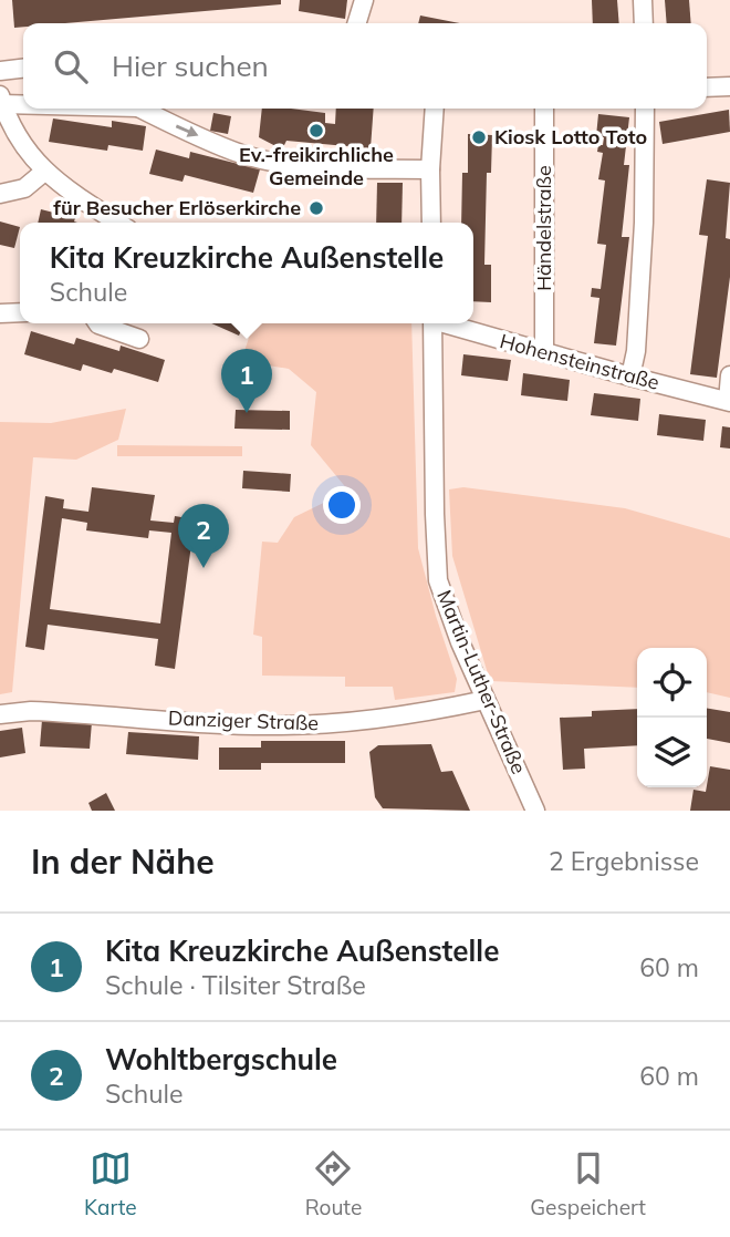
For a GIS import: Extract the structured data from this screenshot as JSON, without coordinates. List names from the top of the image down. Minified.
{"streets":{"street":["Händelstraße","Hohensteinstraße","Martin-Luther-Straße","Danziger Straße"]},"crossings":[["Händelstraße","Hohensteinstraße"],["Martin-Luther-Straße","Danziger Straße"]],"places":["Ev.-freikirchliche Gemeinde","Kiosk Lotto Toto","für Besucher Erlöserkirche"],"page":{"search":"Hier suchen","popup":["Kita Kreuzkirche Außenstelle","Schule"],"pins":["1","2"],"heading":["In der Nähe","2 Ergebnisse"],"list":[{"mark":"1","name":"Kita Kreuzkirche Außenstelle","note":"Schule · Tilsiter Straße","value":"60 m"},{"mark":"2","name":"Wohltbergschule","note":"Schule","value":"60 m"}],"nav":["Karte","Route","Gespeichert"]}}
